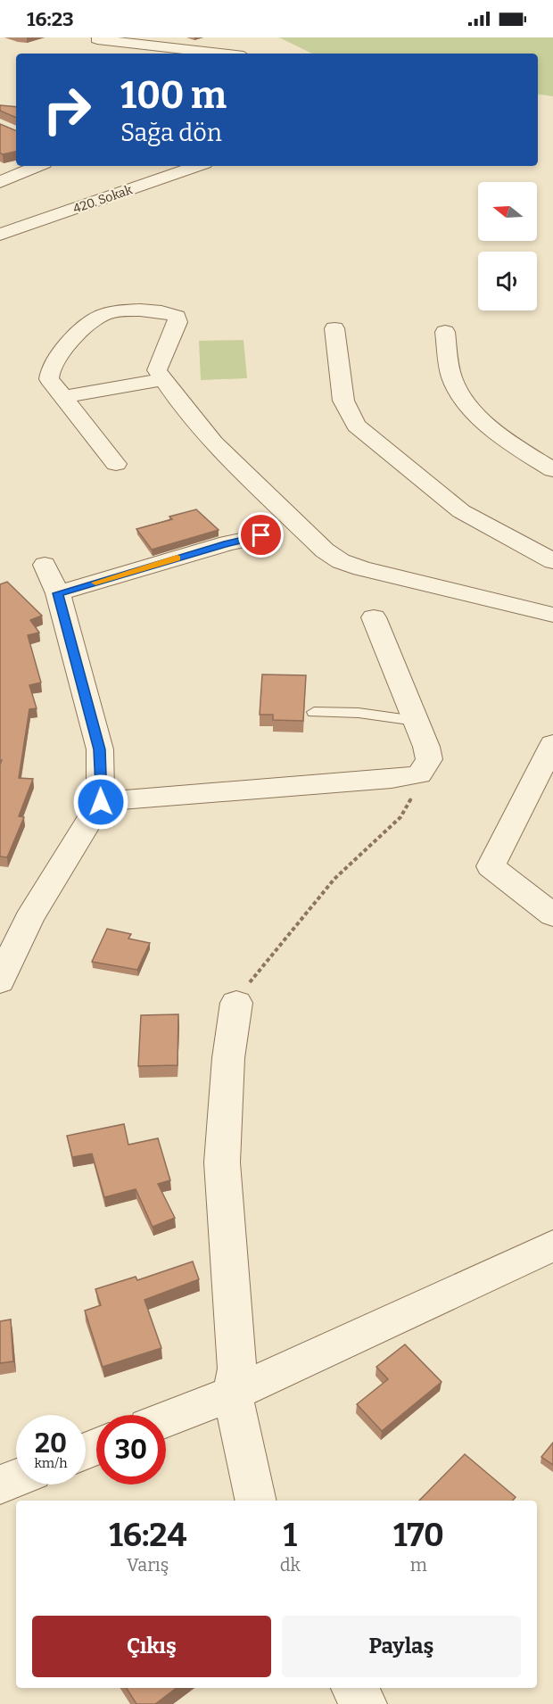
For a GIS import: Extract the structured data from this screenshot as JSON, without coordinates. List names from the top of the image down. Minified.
{"streets":{"street":["420. Sokak"]},"north":"left","page":{"status":"16:23","turn":["100 m","Sağa dön"],"speed":"20 km/h","limit":"30","eta":["16:24","Varış","1","dk","170","m"],"buttons":["Çıkış","Paylaş"]}}
